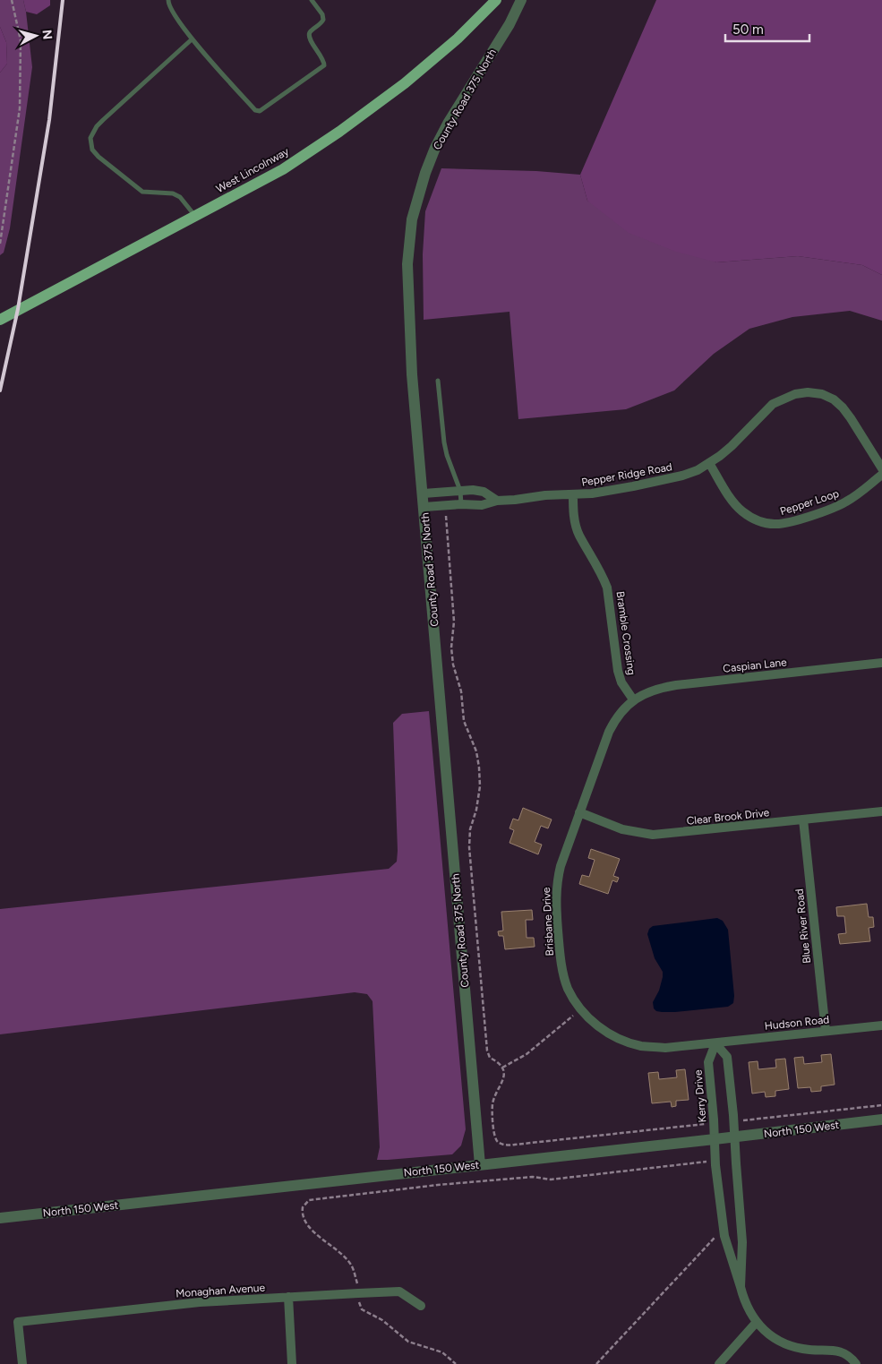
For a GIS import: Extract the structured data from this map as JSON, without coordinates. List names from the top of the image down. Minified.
{"streets":{"main road":["West Lincolnway"],"street":["County Road 375 North","Pepper Ridge Road","Pepper Loop","Bramble Crossing","Caspian Lane","Clear Brook Drive","Brisbane Drive","Blue River Road","Hudson Road","Kerry Drive","North 150 West","Monaghan Avenue"]},"crossings":[["County Road 375 North","Pepper Ridge Road"],["County Road 375 North","North 150 West"],["Pepper Ridge Road","Pepper Loop"],["Pepper Ridge Road","Bramble Crossing"],["Bramble Crossing","Caspian Lane"],["Bramble Crossing","Brisbane Drive"],["Caspian Lane","Brisbane Drive"],["Clear Brook Drive","Brisbane Drive"],["Clear Brook Drive","Blue River Road"],["Brisbane Drive","Hudson Road"],["Brisbane Drive","Kerry Drive"],["Blue River Road","Hudson Road"],["Hudson Road","Kerry Drive"],["Kerry Drive","North 150 West"]],"scale_bar":"50 m","north":"right"}
